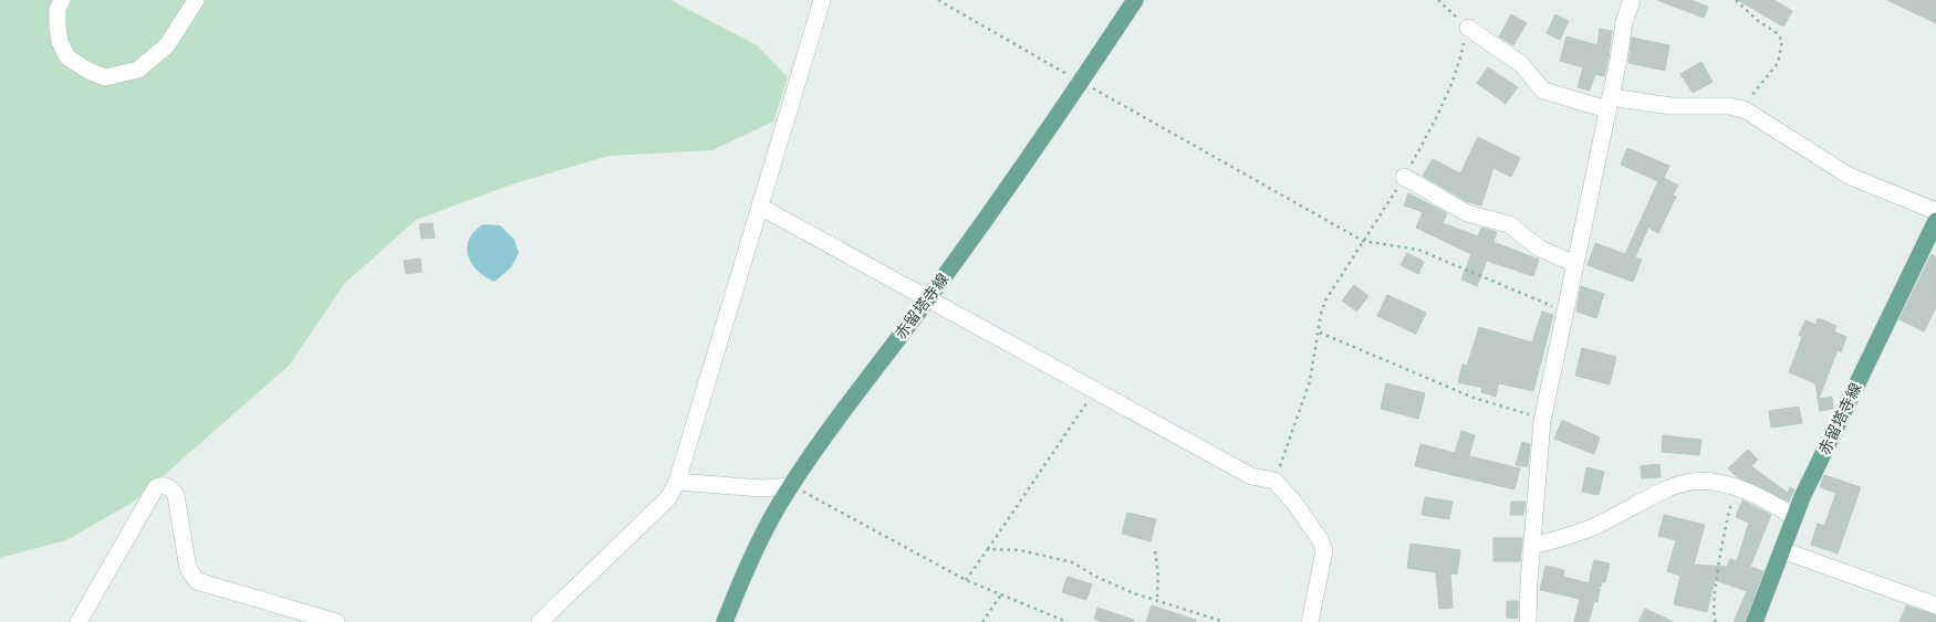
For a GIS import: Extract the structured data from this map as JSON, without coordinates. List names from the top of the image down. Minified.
{"streets":{"main road":["赤留塔寺線"]}}
